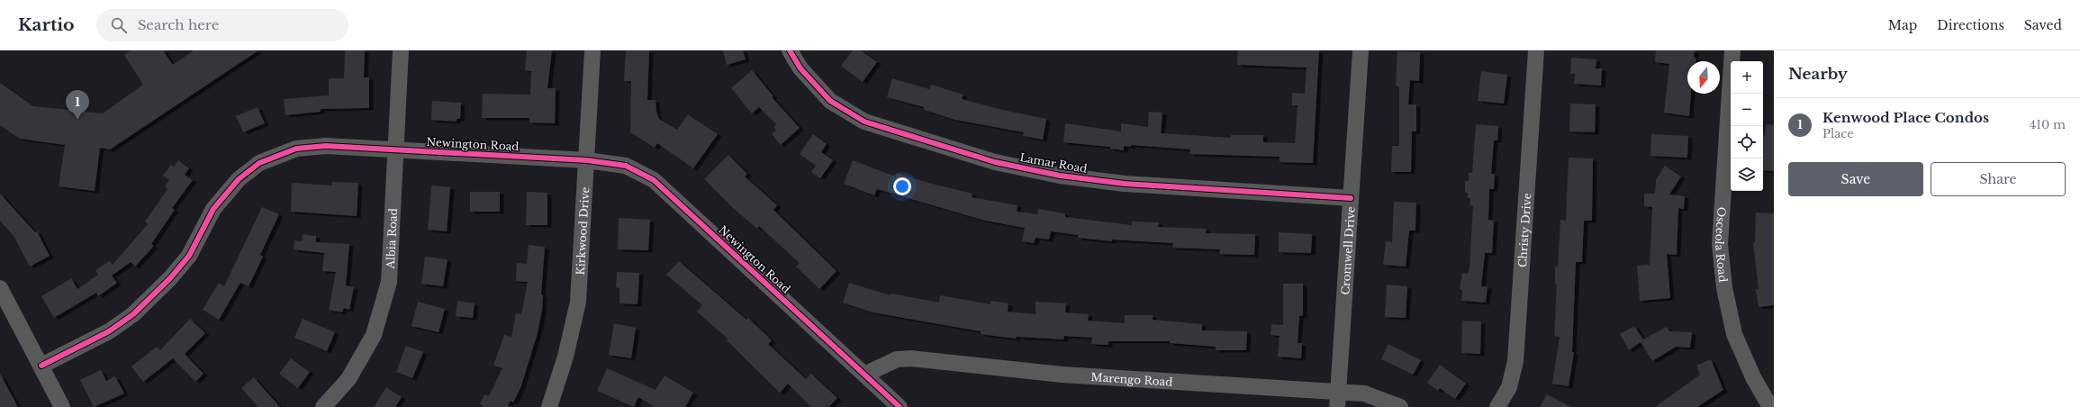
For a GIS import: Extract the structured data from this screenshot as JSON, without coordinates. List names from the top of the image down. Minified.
{"streets":{"street":["Newington Road","Lamar Road","Kirkwood Drive","Christy Drive","Albia Road","Osceola Road","Cromwell Drive","Marengo Road"]},"crossings":[["Newington Road","Kirkwood Drive"],["Newington Road","Albia Road"],["Newington Road","Marengo Road"],["Lamar Road","Cromwell Drive"],["Cromwell Drive","Marengo Road"]],"north":"bottom","page":{"header":"Kartio","search":"Search here","nav":["Map","Directions","Saved"],"heading":"Nearby","map_buttons":["+","−"],"pins":"1","list":[{"mark":"1","name":"Kenwood Place Condos","note":"Place","value":"410 m"}],"buttons":["Save","Share"]}}
